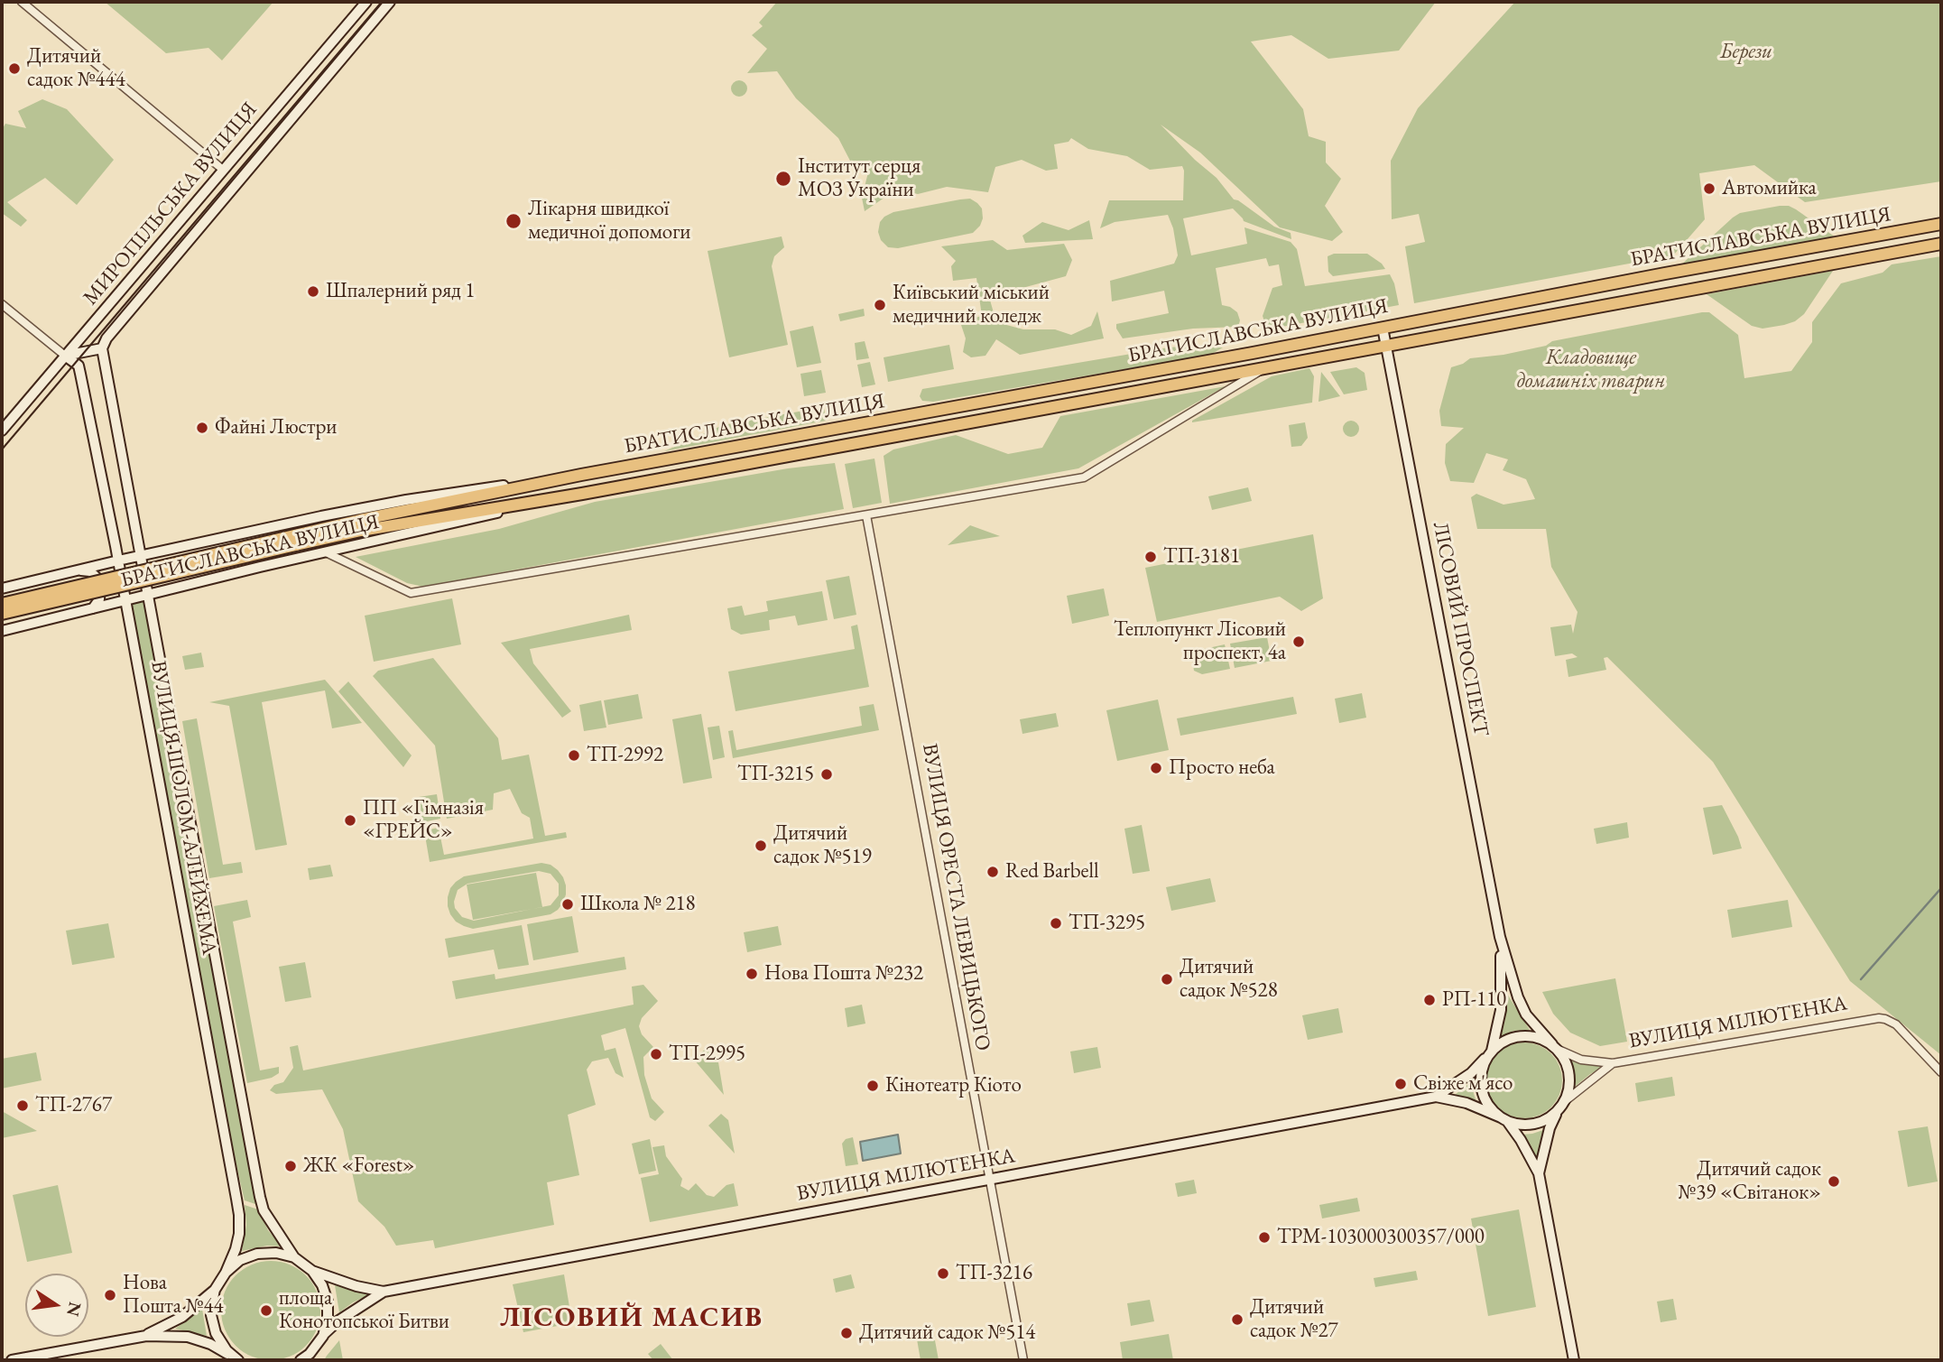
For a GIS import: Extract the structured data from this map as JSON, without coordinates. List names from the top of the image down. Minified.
{"streets":{"main road":["БРАТИСЛАВСЬКА ВУЛИЦЯ"],"street":["МИРОПІЛЬСЬКА ВУЛИЦЯ","ЛІСОВИЙ ПРОСПЕКТ","ВУЛИЦЯ ШОЛОМ-АЛЕЙХЕМА","ВУЛИЦЯ ОРЕСТА ЛЕВИЦЬКОГО","ВУЛИЦЯ МІЛЮТЕНКА"]},"crossings":[["МИРОПІЛЬСЬКА ВУЛИЦЯ","ВУЛИЦЯ ШОЛОМ-АЛЕЙХЕМА"],["БРАТИСЛАВСЬКА ВУЛИЦЯ","ЛІСОВИЙ ПРОСПЕКТ"],["БРАТИСЛАВСЬКА ВУЛИЦЯ","ВУЛИЦЯ ШОЛОМ-АЛЕЙХЕМА"],["ЛІСОВИЙ ПРОСПЕКТ","ВУЛИЦЯ МІЛЮТЕНКА"],["ВУЛИЦЯ ОРЕСТА ЛЕВИЦЬКОГО","ВУЛИЦЯ МІЛЮТЕНКА"]],"districts":["ЛІСОВИЙ МАСИВ"],"parks":["Берези","Кладовище домашніх тварин"],"places":["Дитячий садок №444","Інститут серця МОЗ України","Автомийка","Лікарня швидкої медичної допомоги","Шпалерний ряд 1","Київський міський медичний коледж","Файні Люстри","ТП-3181","Теплопункт Лісовий проспект, 4а","ТП-2992","Просто неба","ТП-3215","ПП «Гімназія «ГРЕЙС»","Дитячий садок №519","Red Barbell","Школа № 218","ТП-3295","Нова Пошта №232","Дитячий садок №528","РП-110","ТП-2995","Свіже м'ясо","Кінотеатр Кіото","ТП-2767","ЖК «Forest»","Дитячий садок №39 «Світанок»","ТРМ-103000300357/000","ТП-3216","Нова Пошта №44","площа Конотопської Битви","Дитячий садок №27","Дитячий садок №514"],"north":"right"}
